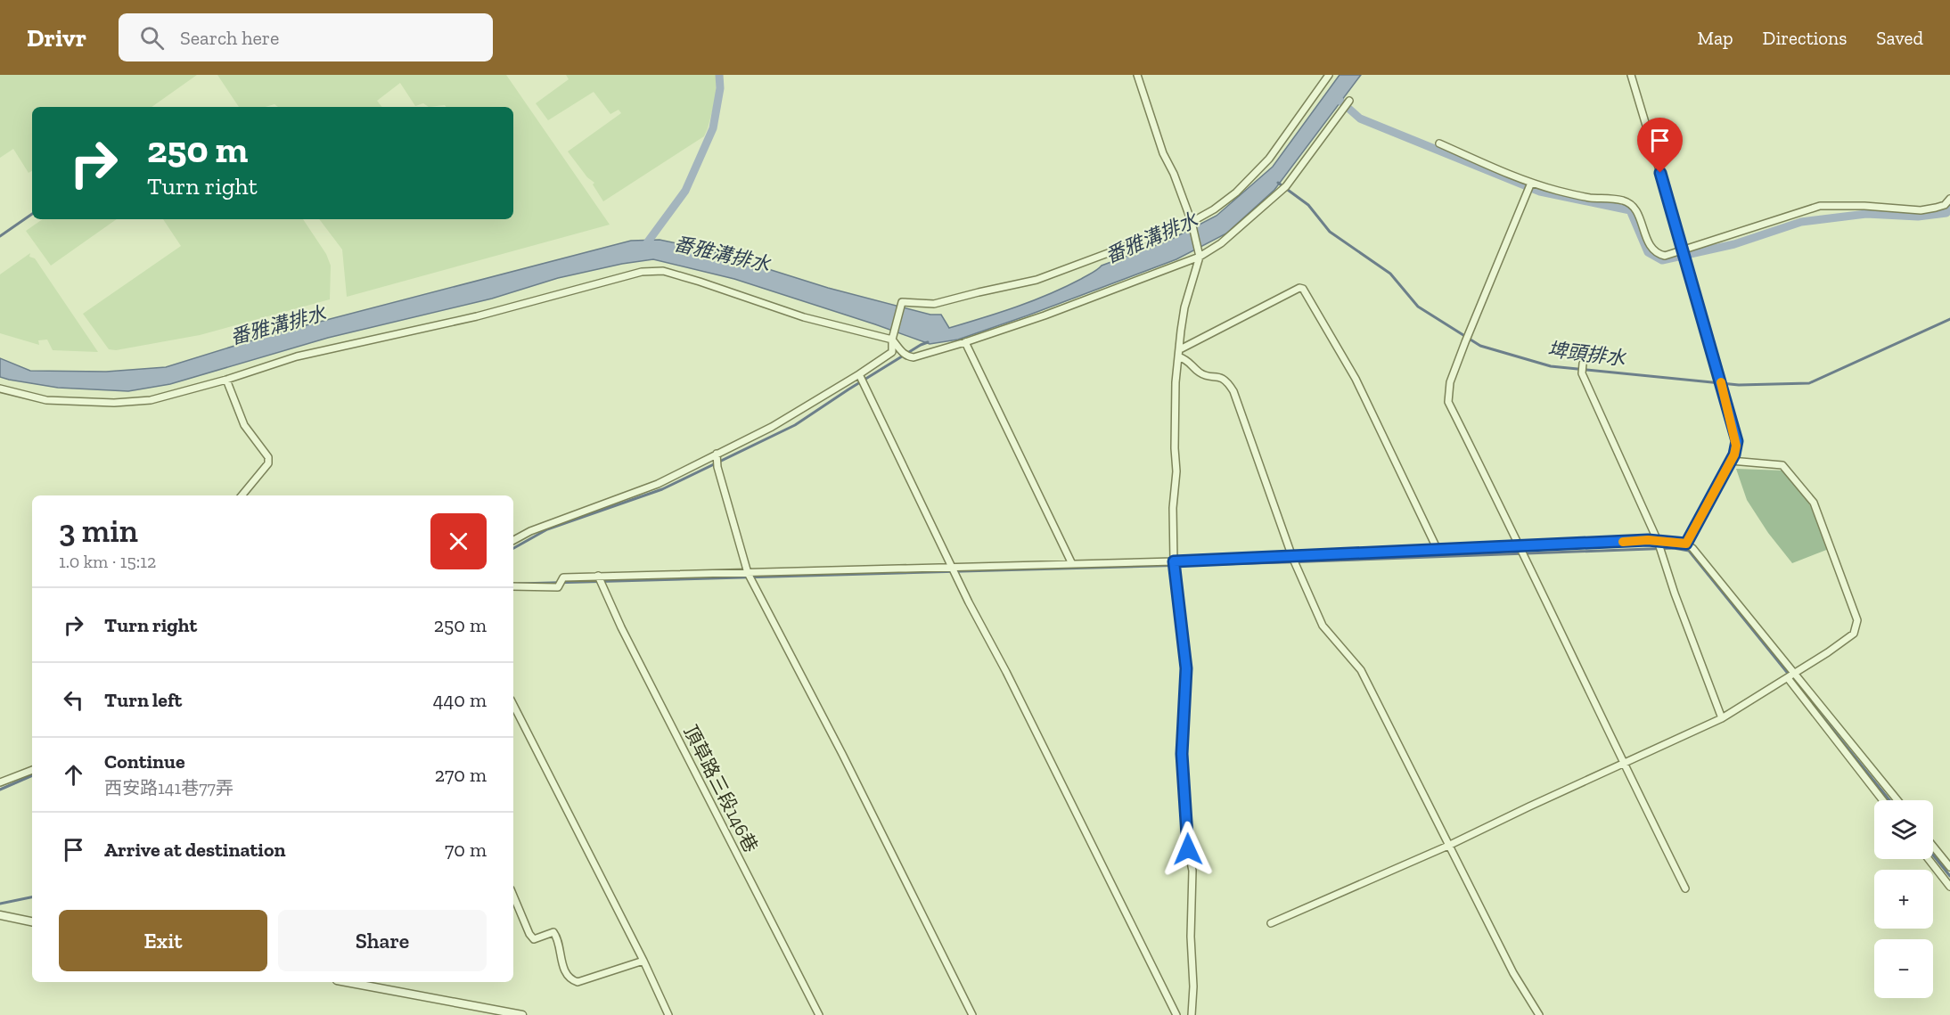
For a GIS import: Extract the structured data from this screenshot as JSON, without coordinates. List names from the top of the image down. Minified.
{"streets":{"street":["頂草路三段146巷"]},"water":["番雅溝排水","埤頭排水"],"page":{"header":"Drivr","search":"Search here","nav":["Map","Directions","Saved"],"turn":["250 m","Turn right"],"heading":["3 min","1.0 km · 15:12"],"list":[{"name":"Turn right","value":"250 m"},{"name":"Turn left","value":"440 m"},{"name":"Continue","note":"西安路141巷77弄","value":"270 m"},{"name":"Arrive at destination","value":"70 m"}],"map_buttons":["+","−"],"buttons":["Exit","Share"]}}
